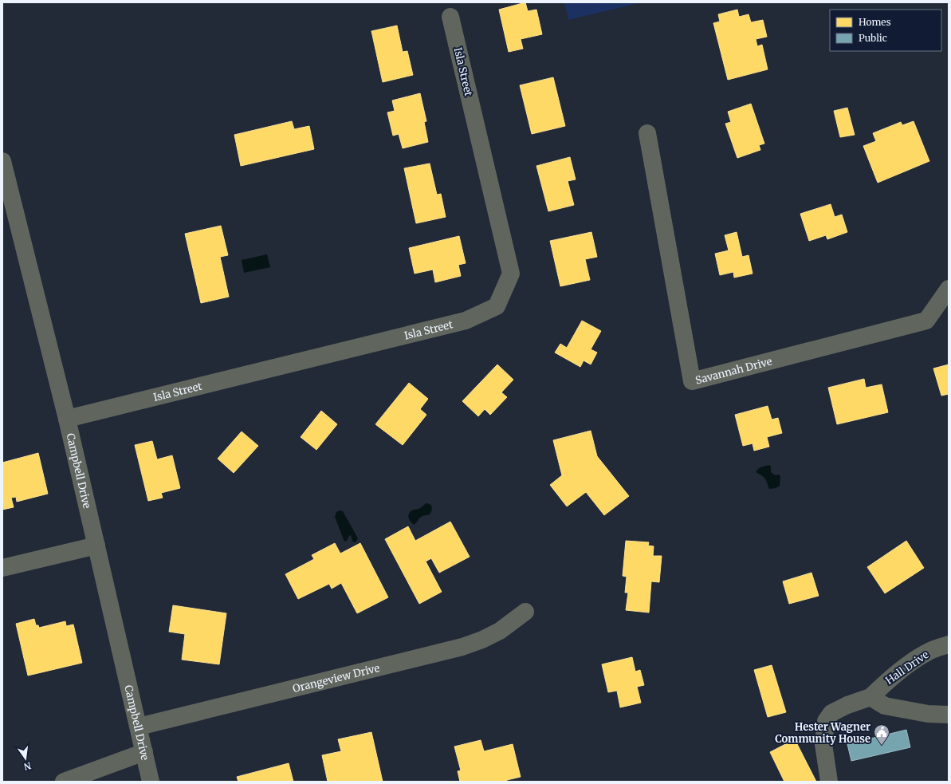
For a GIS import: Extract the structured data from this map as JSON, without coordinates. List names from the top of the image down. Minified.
{"streets":{"street":["Isla Street","Savannah Drive","Campbell Drive","Hall Drive","Orangeview Drive"]},"crossings":[["Isla Street","Campbell Drive"],["Campbell Drive","Orangeview Drive"]],"places":{"public building":["Hester Wagner Community House"]},"legend":["Homes","Public"],"north":"bottom"}
